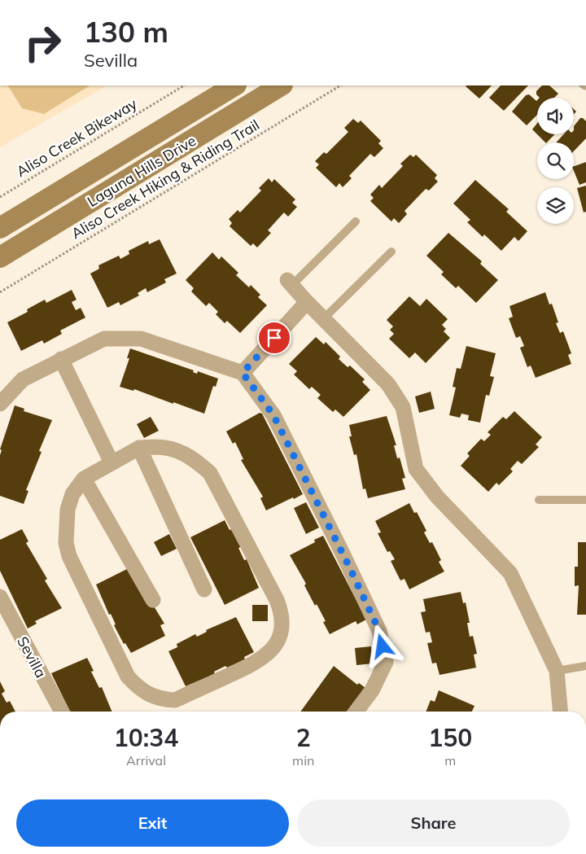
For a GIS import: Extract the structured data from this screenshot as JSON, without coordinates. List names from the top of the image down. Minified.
{"streets":{"main road":["Laguna Hills Drive"],"street":["Sevilla"],"path":["Aliso Creek Bikeway","Aliso Creek Hiking & Riding Trail"]},"page":{"turn":["130 m","Sevilla"],"eta":["10:34","Arrival","2","min","150","m"],"buttons":["Exit","Share"]}}
